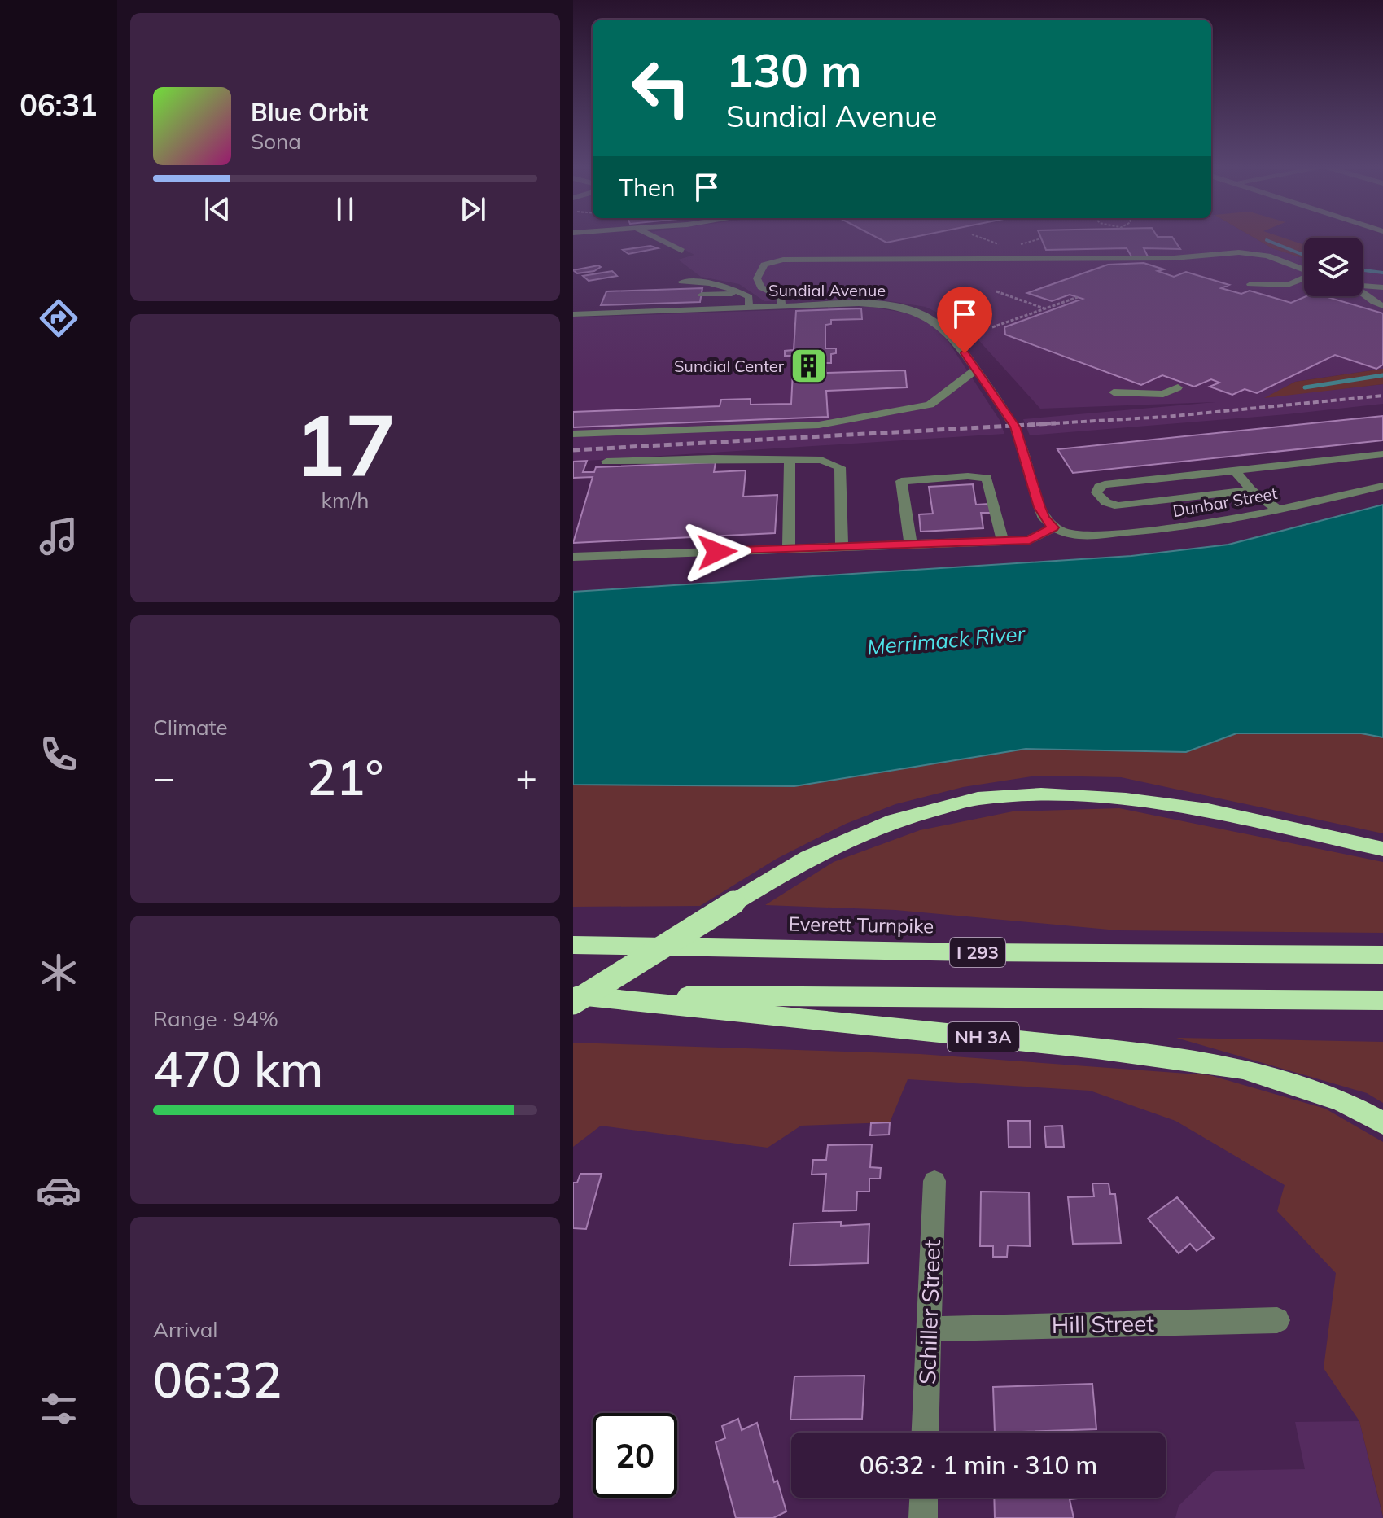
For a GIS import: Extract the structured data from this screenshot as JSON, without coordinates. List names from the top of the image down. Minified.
{"streets":{"highway":["Everett Turnpike","I 293","NH 3A"],"street":["Sundial Avenue","Dunbar Street","Schiller Street","Hill Street"]},"crossings":[["Sundial Avenue","Dunbar Street"],["Schiller Street","Hill Street"]],"water":["Merrimack River"],"places":{"building":["Sundial Center"]},"page":{"tabs":"06:31","turn":["130 m","Sundial Avenue"],"song":["Blue Orbit","Sona"],"then":"Then","tile":[["17","km/h"],"Climate",["Range · 94%","470 km"],["Arrival","06:32"]],"heat":["−","21°","+"],"limit":"20","trip":"06:32 · 1 min · 310 m"}}
